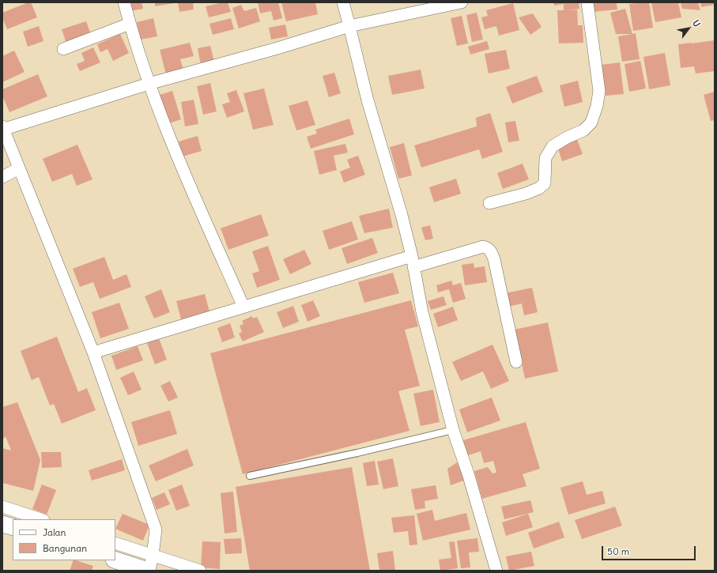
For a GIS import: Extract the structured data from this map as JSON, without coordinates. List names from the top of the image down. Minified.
{"legend":["Jalan","Bangunan"],"scale_bar":"50 m","north":"top right"}
